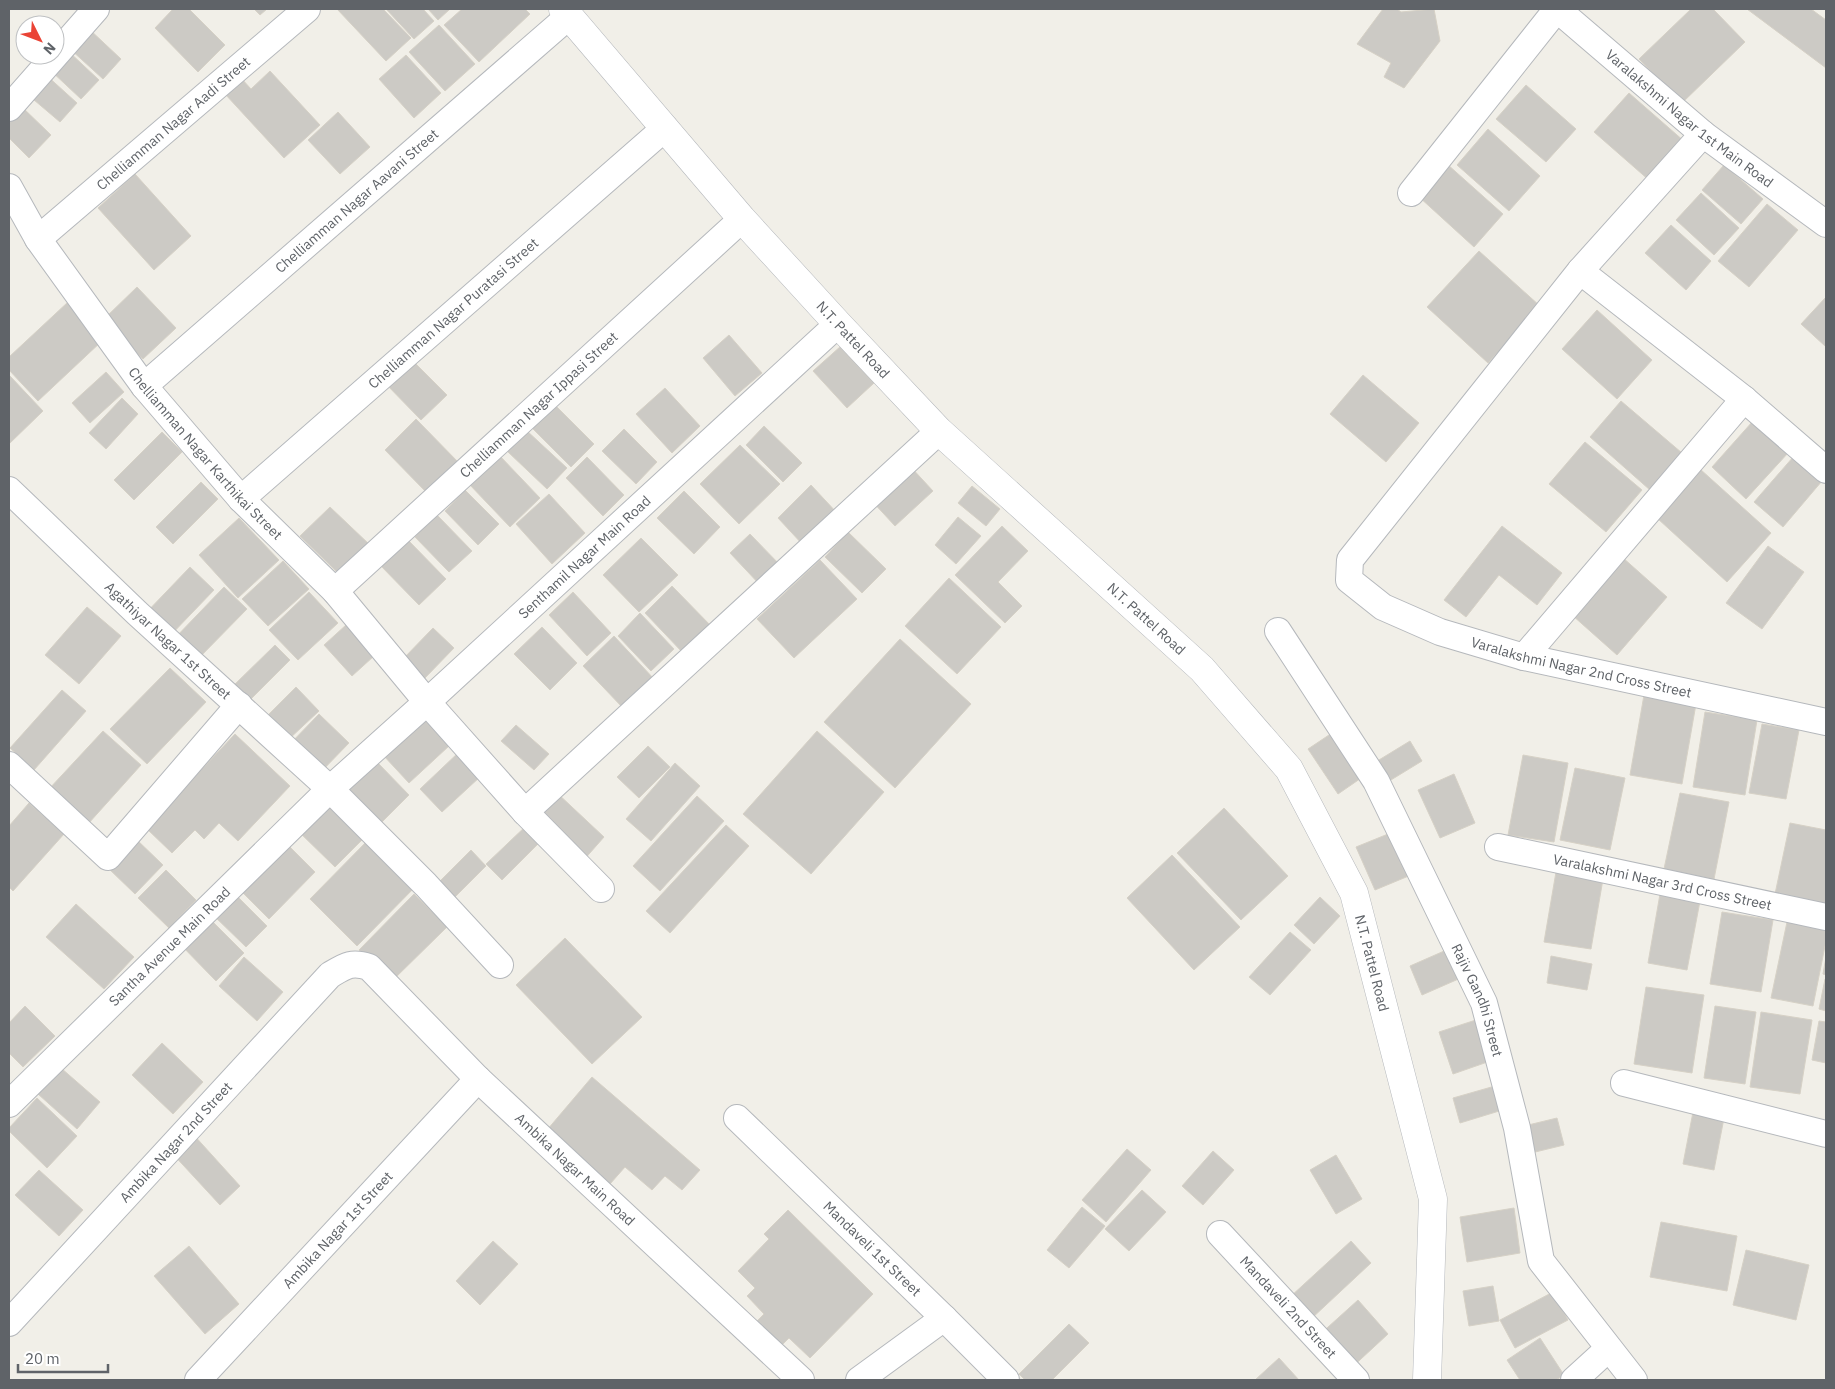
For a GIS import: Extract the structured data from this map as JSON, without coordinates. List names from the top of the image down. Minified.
{"streets":{"street":["Varalakshmi Nagar 1st Main Road","Chelliamman Nagar Aadi Street","Chelliamman Nagar Aavani Street","Chelliamman Nagar Puratasi Street","N.T. Pattel Road","Chelliamman Nagar Ippasi Street","Chelliamman Nagar Karthikai Street","Senthamil Nagar Main Road","Agathiyar Nagar 1st Street","Varalakshmi Nagar 2nd Cross Street","Varalakshmi Nagar 3rd Cross Street","Santha Avenue Main Road","Rajiv Gandhi Street","Ambika Nagar 2nd Street","Ambika Nagar Main Road","Ambika Nagar 1st Street","Mandaveli 1st Street","Mandaveli 2nd Street"]},"crossings":[["Chelliamman Nagar Aadi Street","Chelliamman Nagar Karthikai Street"],["Chelliamman Nagar Aavani Street","N.T. Pattel Road"],["Chelliamman Nagar Aavani Street","Chelliamman Nagar Karthikai Street"],["Chelliamman Nagar Puratasi Street","N.T. Pattel Road"],["Chelliamman Nagar Puratasi Street","Chelliamman Nagar Karthikai Street"],["N.T. Pattel Road","Chelliamman Nagar Ippasi Street"],["N.T. Pattel Road","Senthamil Nagar Main Road"],["Chelliamman Nagar Ippasi Street","Chelliamman Nagar Karthikai Street"],["Chelliamman Nagar Karthikai Street","Senthamil Nagar Main Road"],["Senthamil Nagar Main Road","Agathiyar Nagar 1st Street"],["Senthamil Nagar Main Road","Santha Avenue Main Road"],["Agathiyar Nagar 1st Street","Santha Avenue Main Road"],["Ambika Nagar 2nd Street","Ambika Nagar Main Road"],["Ambika Nagar Main Road","Ambika Nagar 1st Street"]],"scale_bar":"20 m","north":"bottom right"}
